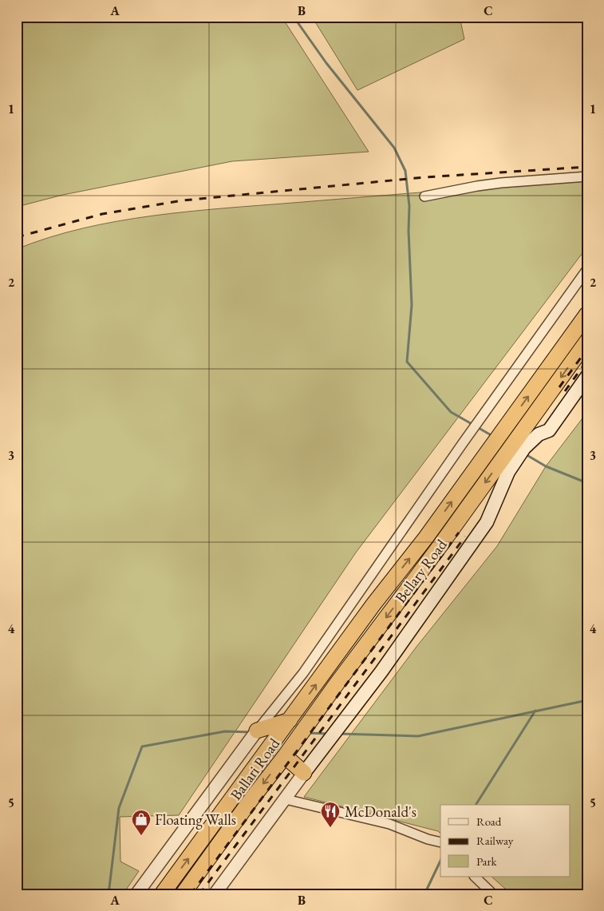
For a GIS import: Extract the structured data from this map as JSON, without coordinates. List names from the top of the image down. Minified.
{"streets":{"highway":["Bellary Road","Ballari Road"]},"crossings":[["Bellary Road","Ballari Road"]],"places":{"restaurant":["McDonald's"],"shop":["Floating Walls"]},"legend":["Road","Railway","Park"],"grid":{"columns":["A","B","C"],"rows":["1","2","3","4","5"]}}
